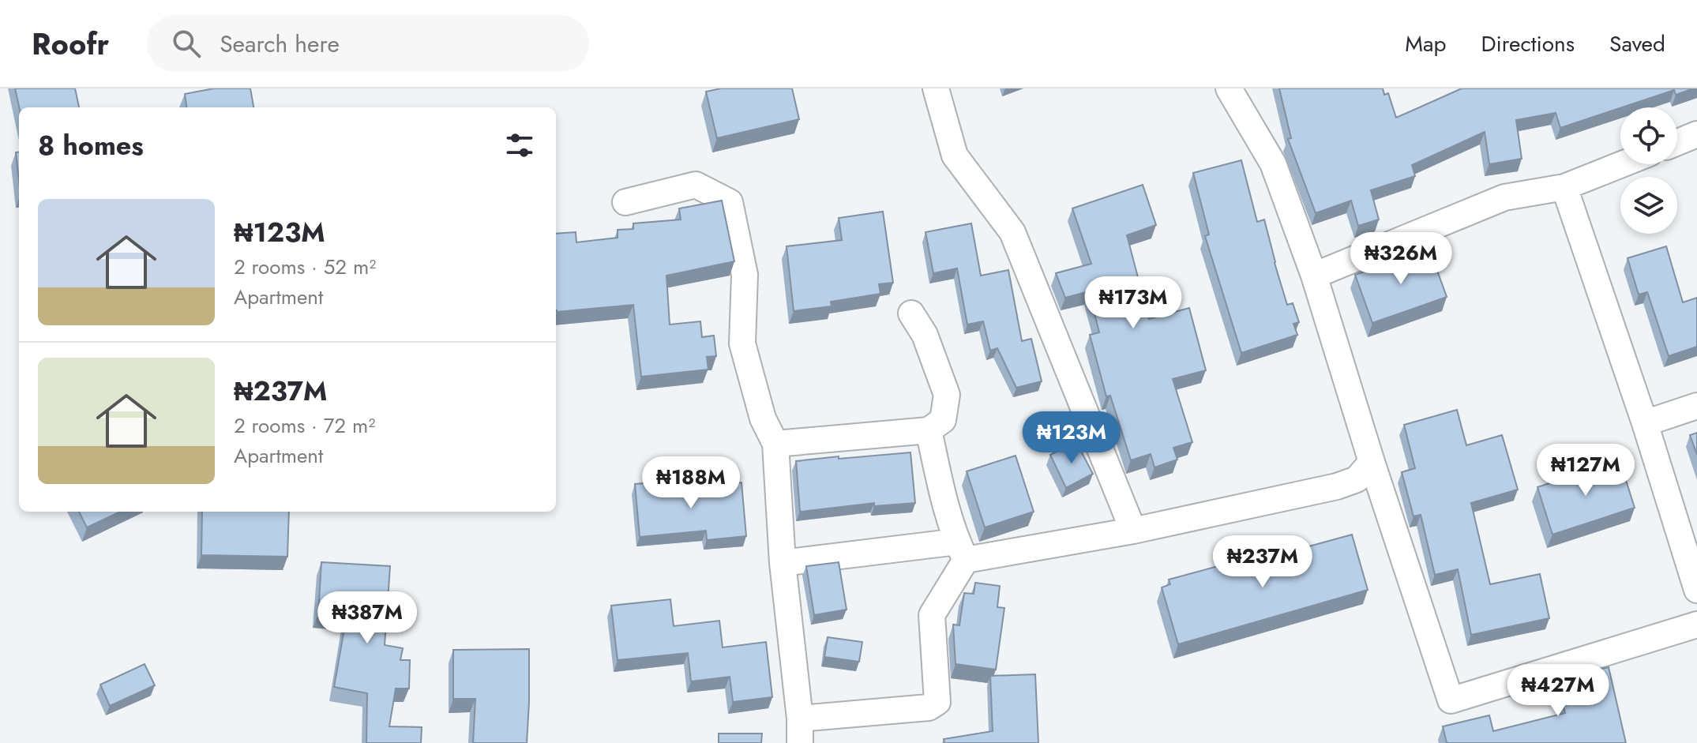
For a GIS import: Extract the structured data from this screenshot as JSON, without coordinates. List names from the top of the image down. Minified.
{"page":{"header":"Roofr","search":"Search here","nav":["Map","Directions","Saved"],"heading":"8 homes","list":[{"name":"₦123M","note":"2 rooms · 52 m² · Apartment"},{"name":"₦237M","note":"2 rooms · 72 m² · Apartment"}],"price":["₦326M","₦173M","₦123M","₦127M","₦188M","₦237M","₦387M","₦427M"]}}
